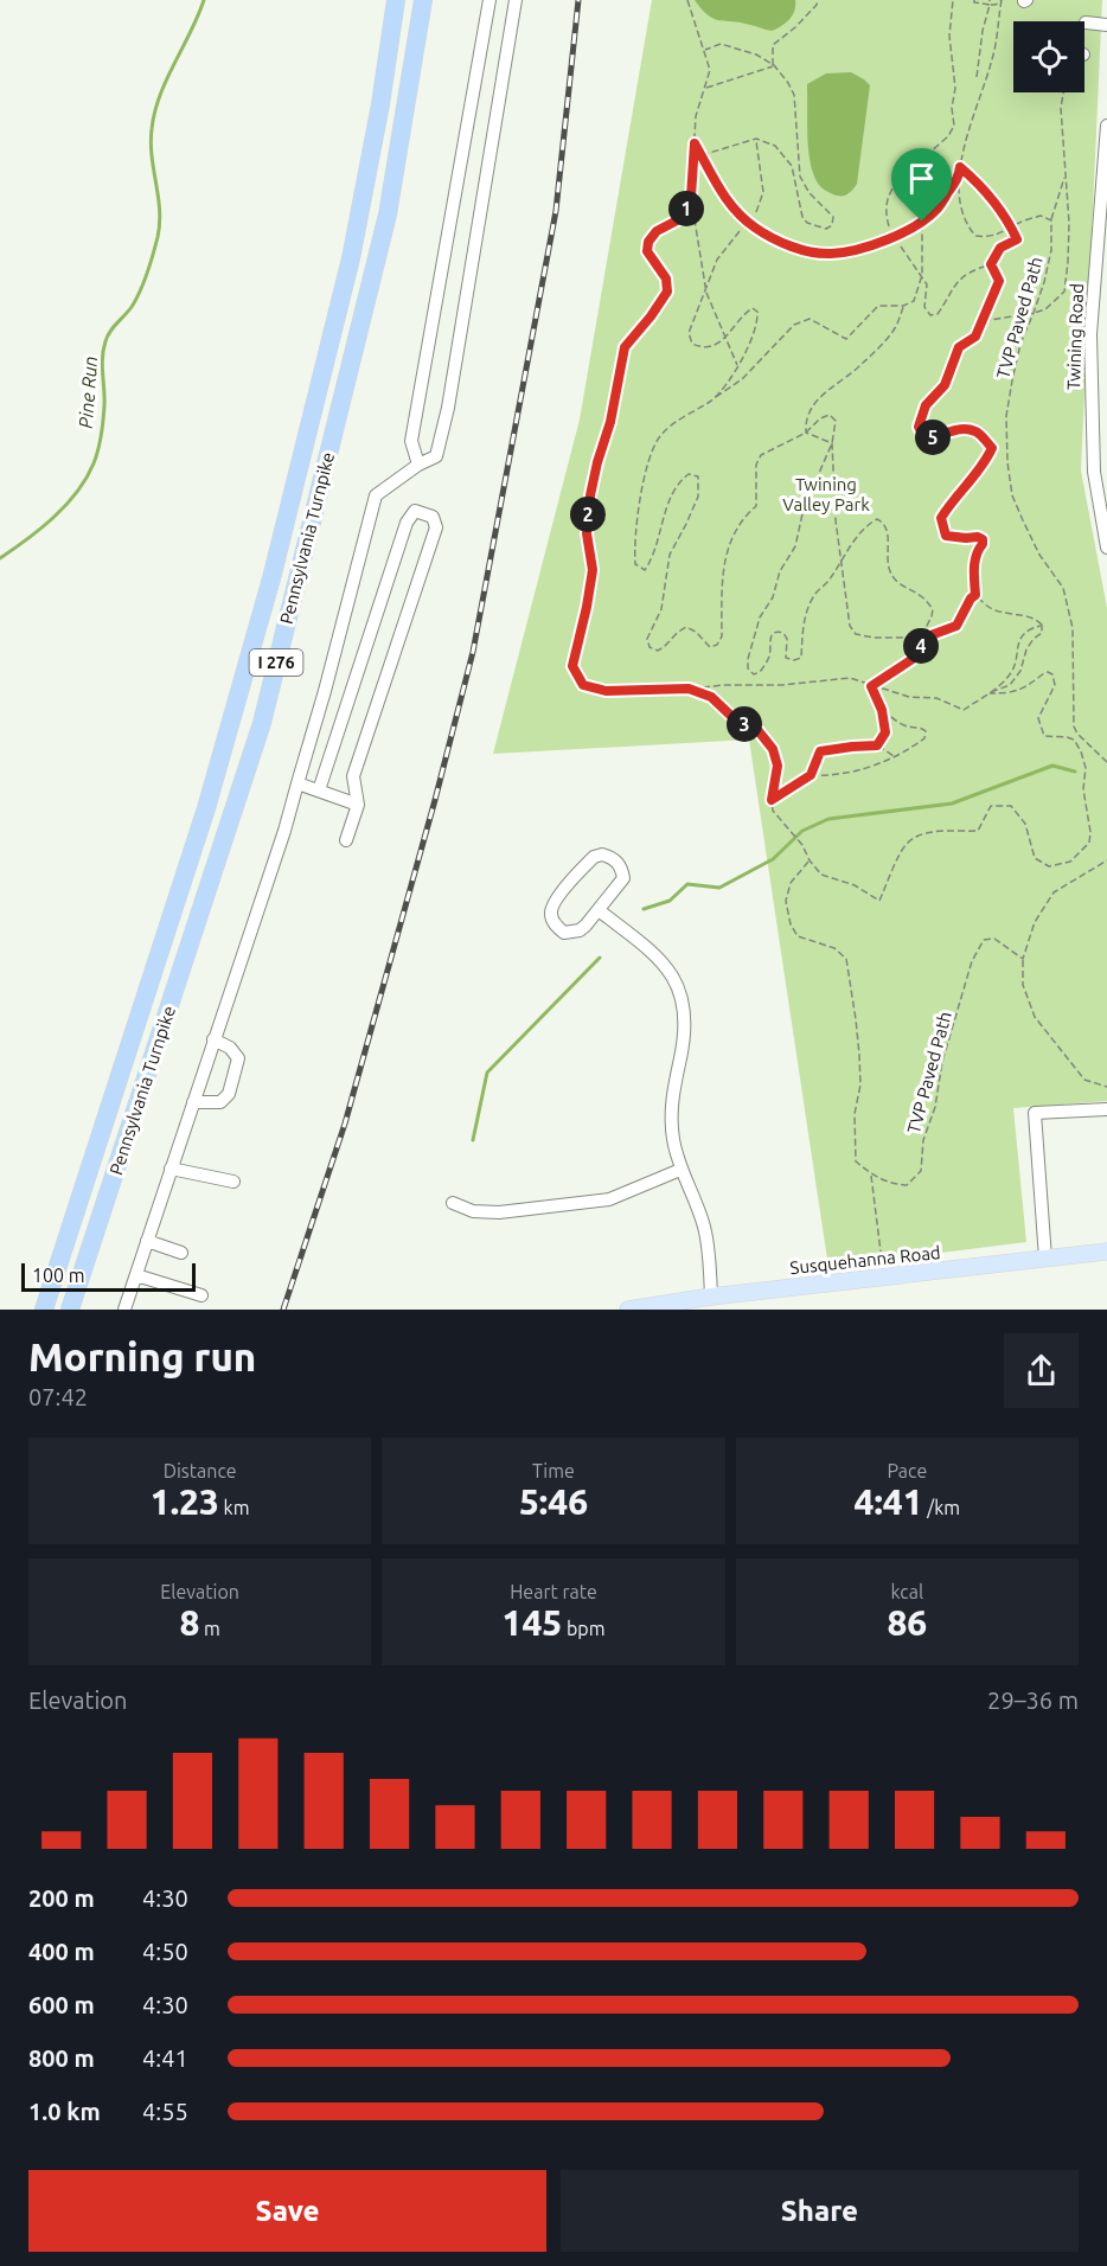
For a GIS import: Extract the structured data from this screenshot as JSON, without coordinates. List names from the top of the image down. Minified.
{"streets":{"highway":["Pennsylvania Turnpike","I 276"],"main road":["Susquehanna Road"],"street":["Twining Road"],"path":["TVP Paved Path"]},"water":["Pine Run"],"parks":["Twining Valley Park"],"scale_bar":"100 m","page":{"pins":["1","5","2","4","3"],"scale":"100 m","heading":["Morning run","07:42"],"stats":[["Distance","1.23 km"],["Time","5:46"],["Pace","4:41 /km"],["Elevation","8 m"],["Heart rate","145 bpm"],["kcal","86"]],"chart":["Elevation","29–36 m"],"list":[{"name":"200 m","note":"4:30"},{"name":"400 m","note":"4:50"},{"name":"600 m","note":"4:30"},{"name":"800 m","note":"4:41"},{"name":"1.0 km","note":"4:55"}],"buttons":["Save","Share"]}}
